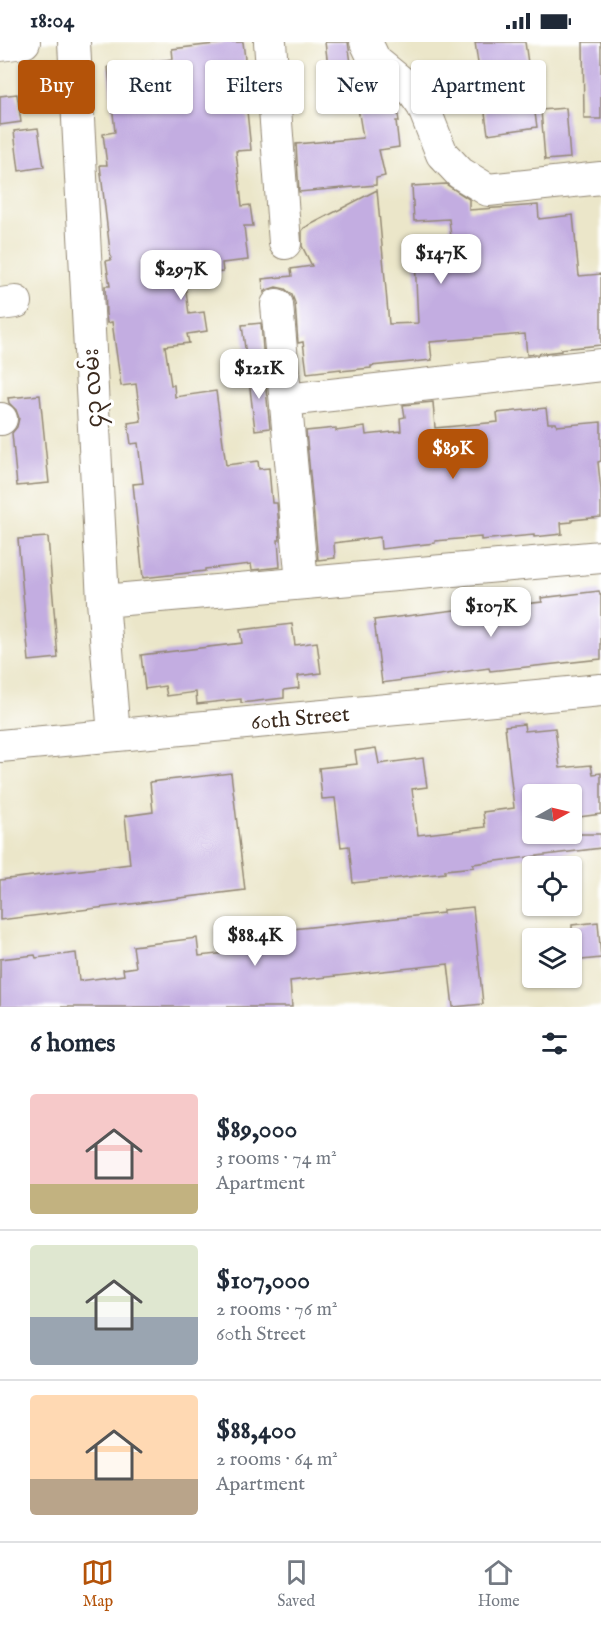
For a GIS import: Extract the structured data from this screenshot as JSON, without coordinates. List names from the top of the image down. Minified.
{"streets":{"street":["၄၃ လမ်း","60th Street"]},"crossings":[["၄၃ လမ်း","60th Street"]],"north":"right","page":{"status":"18:04","chip":["Buy","Rent","Filters","New","Apartment"],"price":["$147K","$297K","$121K","$89K","$107K","$88.4K"],"heading":"6 homes","list":[{"name":"$89,000","note":"3 rooms · 74 m² · Apartment"},{"name":"$107,000","note":"2 rooms · 76 m² · 60th Street"},{"name":"$88,400","note":"2 rooms · 64 m² · Apartment"}],"tabs":["Map","Saved","Home"]}}
